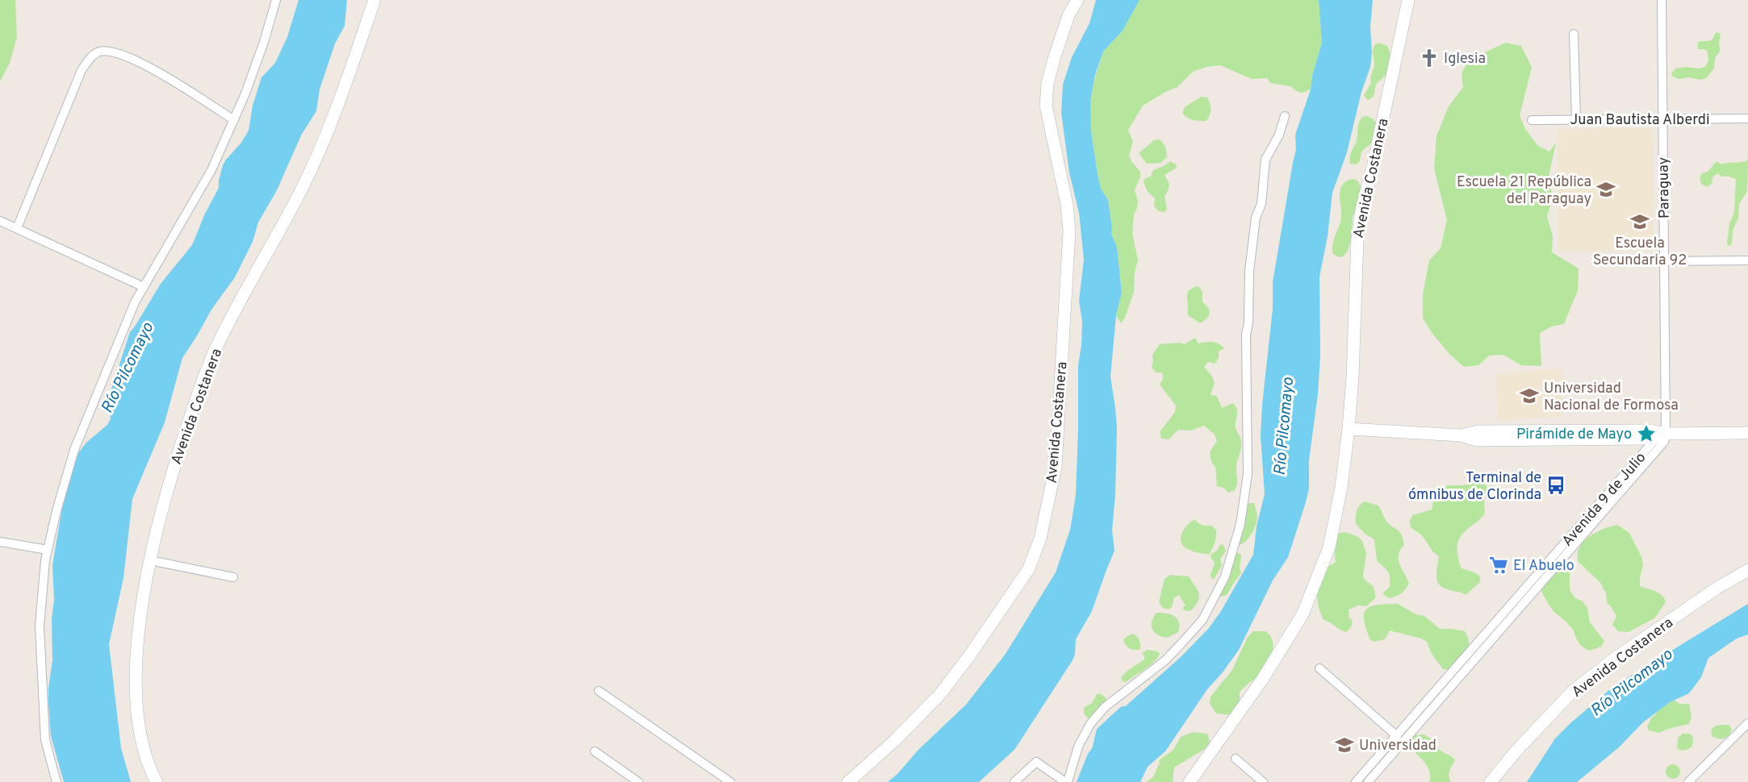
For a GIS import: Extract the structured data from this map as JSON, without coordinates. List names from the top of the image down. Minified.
{"streets":{"street":["Juan Bautista Alberdi","Avenida Costanera","Paraguay","Avenida 9 de Julio"]},"crossings":[["Juan Bautista Alberdi","Paraguay"],["Paraguay","Avenida 9 de Julio"]],"water":["Río Pilcomayo"],"places":{"church":["Iglesia"],"school or university":["Escuela 21 República del Paraguay","Escuela Secundaria 92","Universidad Nacional de Formosa","Universidad"],"place":["Pirámide de Mayo"],"bus stop":["Terminal de ómnibus de Clorinda"],"supermarket":["El Abuelo"]}}
